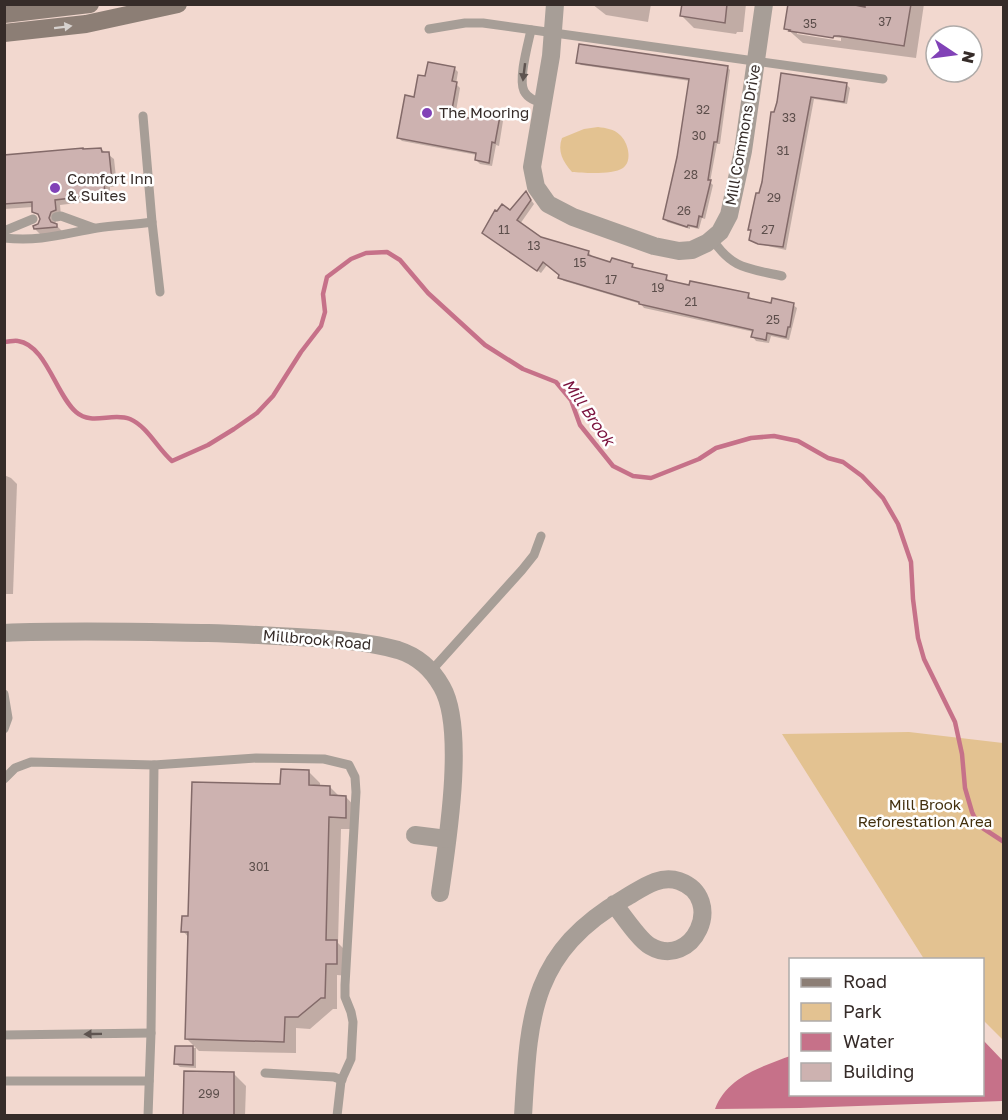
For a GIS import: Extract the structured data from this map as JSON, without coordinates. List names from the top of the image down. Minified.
{"streets":{"street":["Mill Commons Drive","Millbrook Road"]},"water":["Mill Brook"],"parks":["Mill Brook Reforestation Area"],"places":["The Mooring","Comfort Inn & Suites"],"house_numbers":["37","35","32","33","30","31","28","29","26","11","27","13","15","17","19","21","25","301","299"],"legend":["Road","Park","Water","Building"],"north":"right"}
